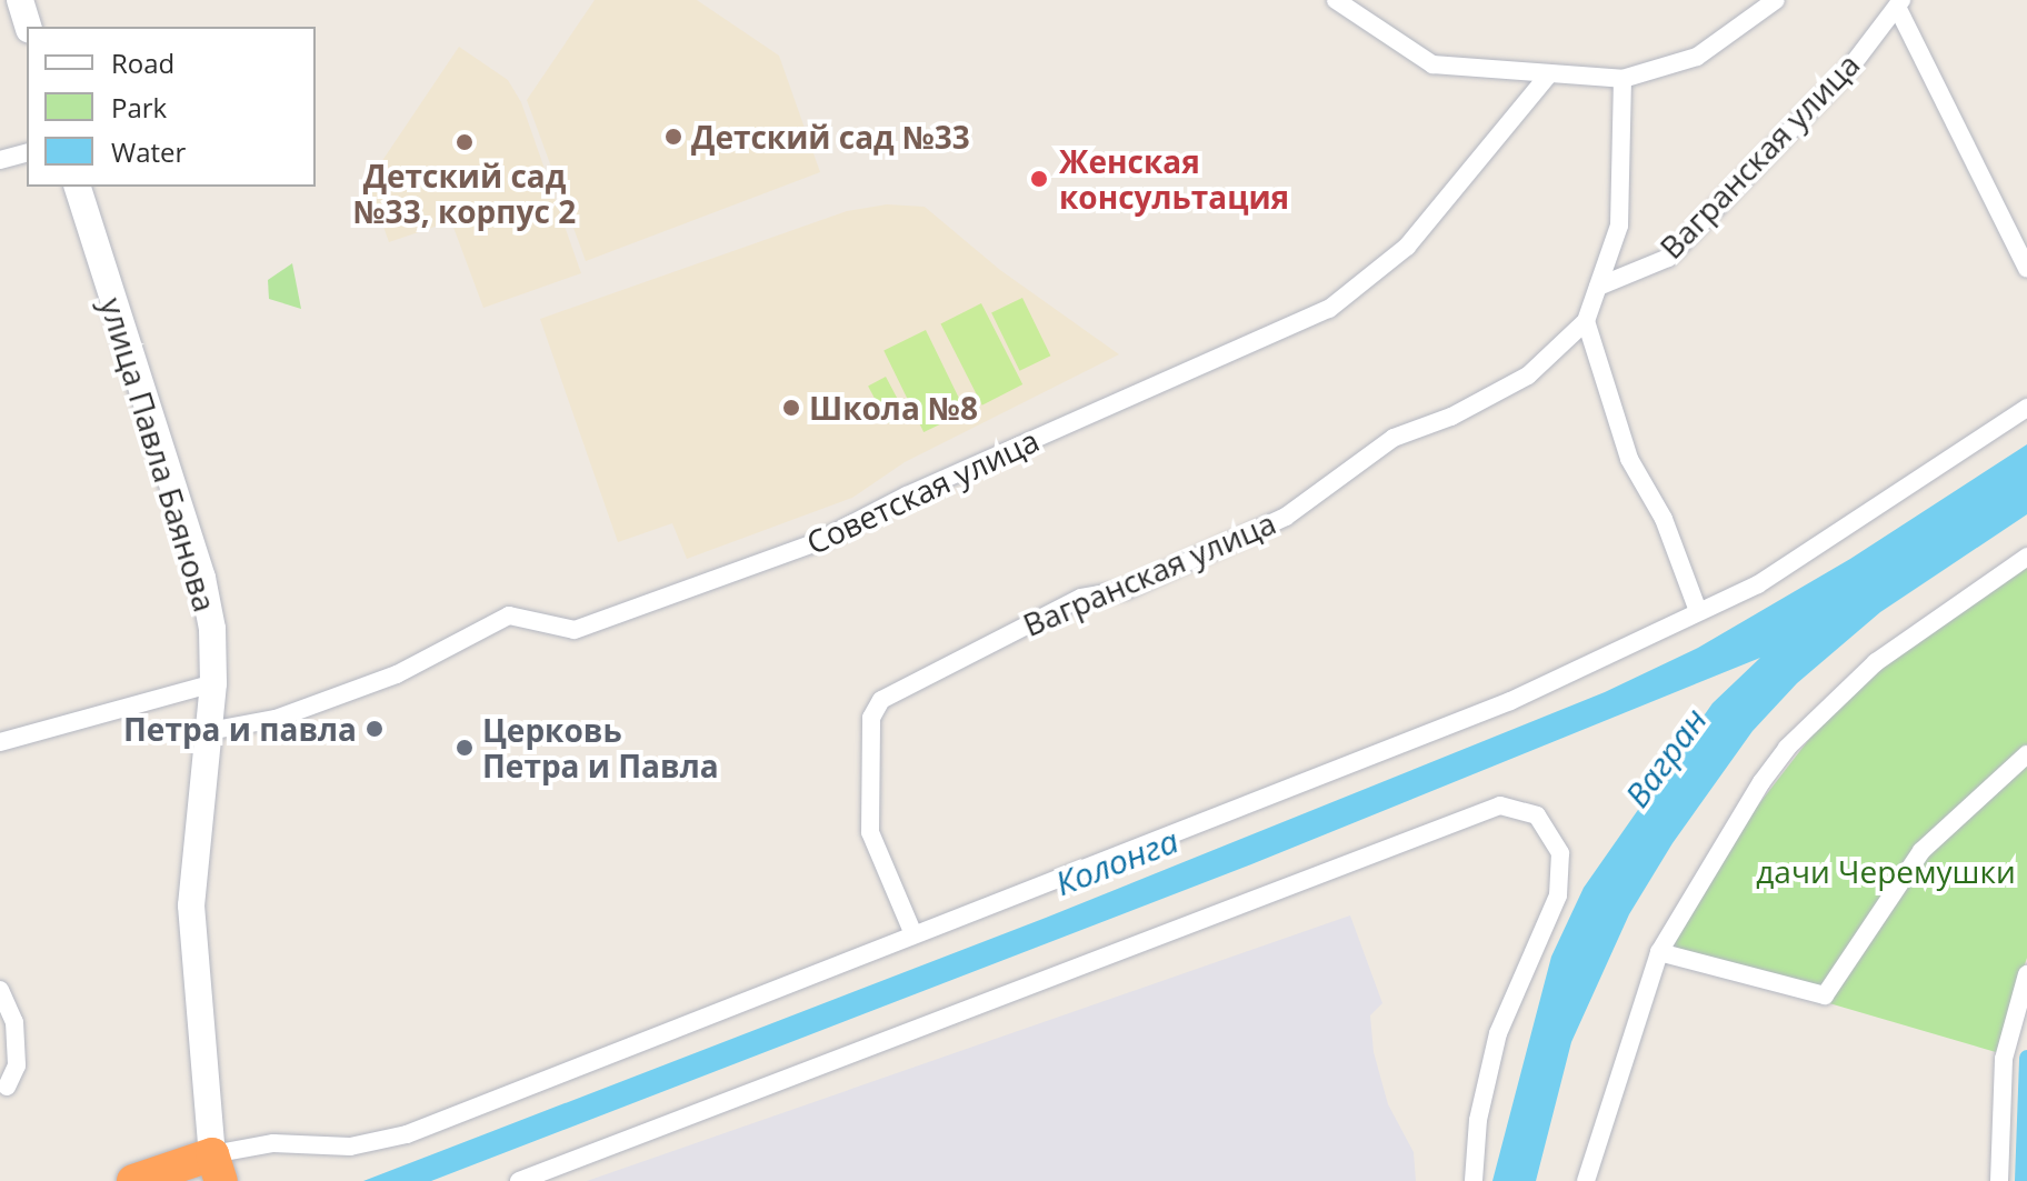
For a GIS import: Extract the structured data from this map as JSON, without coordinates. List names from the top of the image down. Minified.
{"streets":{"main road":["улица Павла Баянова"],"street":["Вагранская улица","Советская улица"]},"crossings":[["улица Павла Баянова","Советская улица"]],"water":["Вагран","Колонга"],"parks":["дачи Черемушки"],"places":["Детский сад №33","Детский сад №33, корпус 2","Женская консультация","Школа №8","Петра и павла","Церковь Петра и Павла"],"legend":["Road","Park","Water"]}
